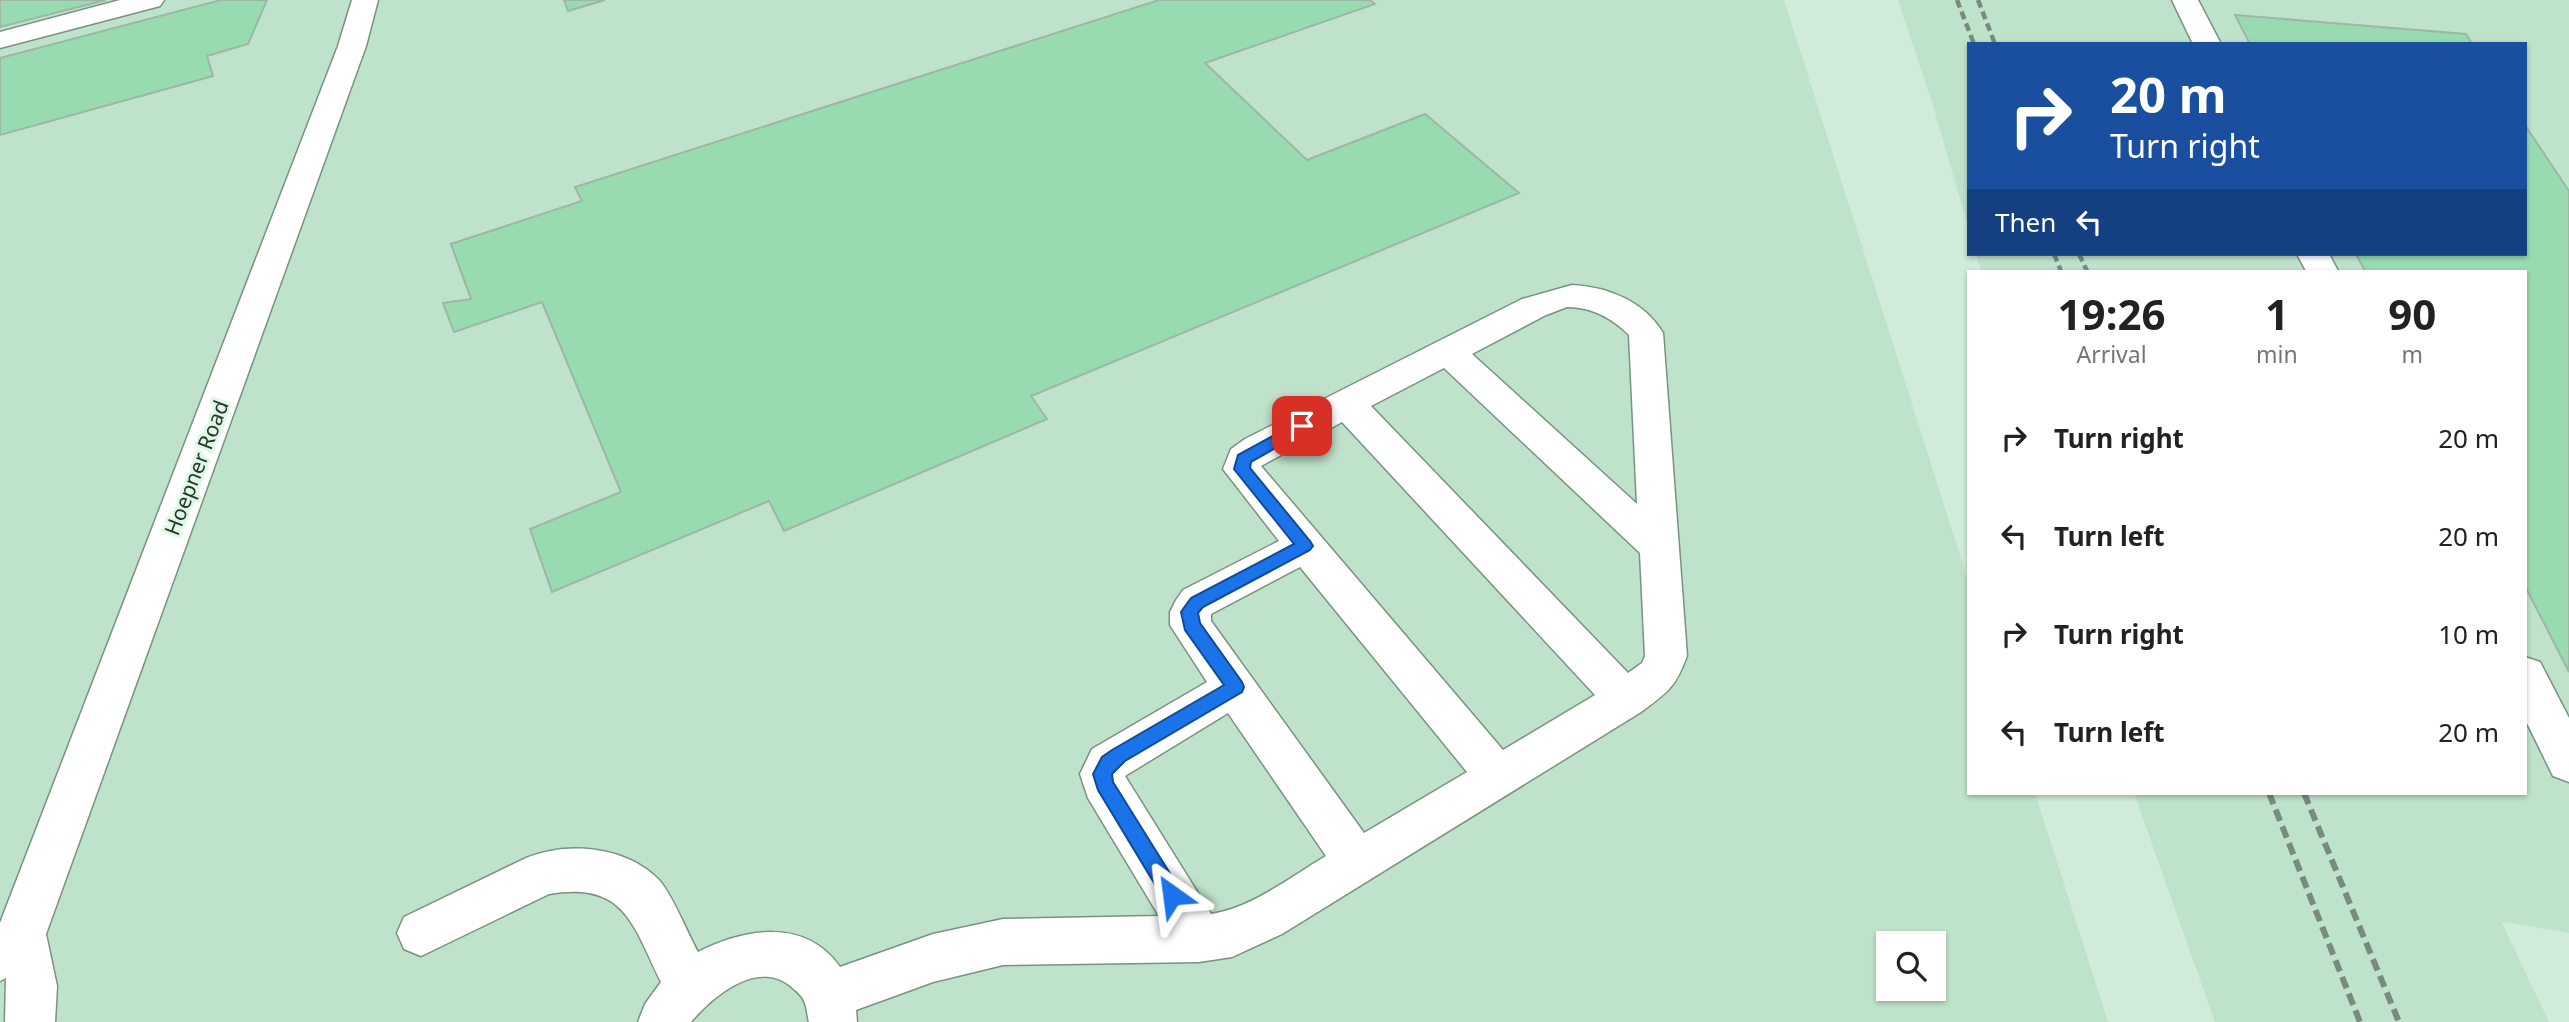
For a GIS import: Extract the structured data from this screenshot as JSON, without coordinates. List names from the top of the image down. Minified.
{"streets":{"street":["Hoepner Road"]},"page":{"turn":["20 m","Turn right"],"then":"Then","eta":["19:26","Arrival","1","min","90","m"],"list":[{"name":"Turn right","value":"20 m"},{"name":"Turn left","value":"20 m"},{"name":"Turn right","value":"10 m"},{"name":"Turn left","value":"20 m"}]}}
